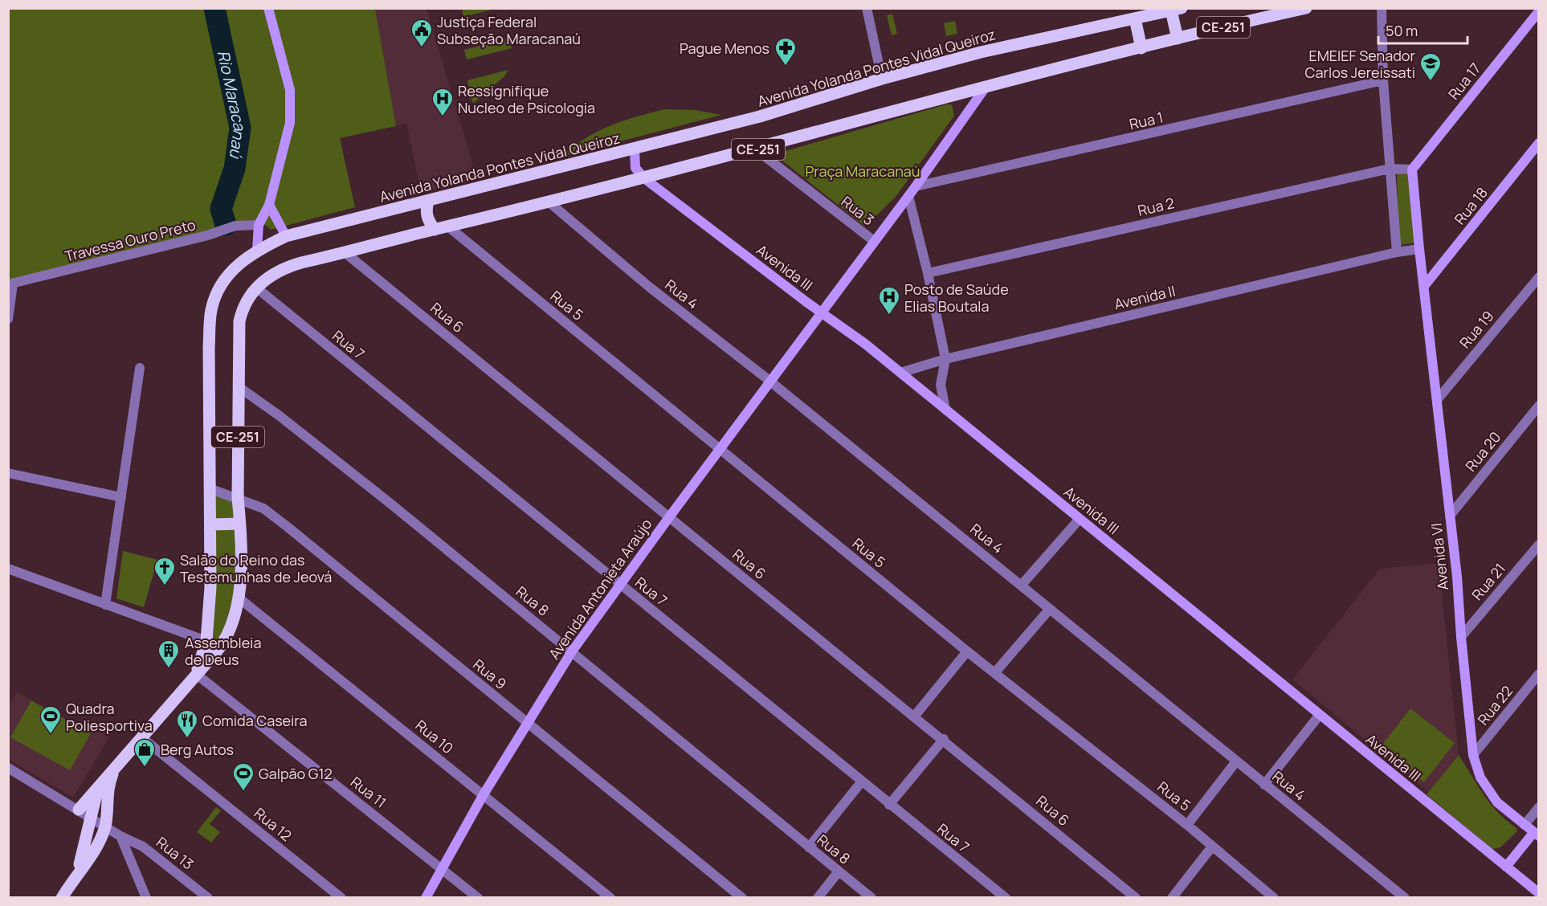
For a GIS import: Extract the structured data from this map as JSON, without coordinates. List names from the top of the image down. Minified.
{"streets":{"main road":["CE-251","Avenida Yolanda Pontes Vidal Queiroz"],"street":["Rua 17","Rua 1","Rua 18","Rua 2","Rua 3","Travessa Ouro Preto","Avenida III","Rua 4","Avenida II","Rua 5","Rua 6","Rua 19","Rua 7","Rua 20","Avenida VI","Rua 21","Avenida Antonieta Araújo","Rua 8","Rua 9","Rua 22","Rua 10","Rua 11","Rua 12","Rua 13"]},"crossings":[["CE-251","Avenida Yolanda Pontes Vidal Queiroz"],["CE-251","Rua 3"],["CE-251","Avenida III"],["CE-251","Rua 4"],["CE-251","Rua 5"],["CE-251","Rua 6"],["CE-251","Avenida Antonieta Araújo"],["CE-251","Rua 13"],["Avenida Yolanda Pontes Vidal Queiroz","Avenida III"],["Avenida Yolanda Pontes Vidal Queiroz","Rua 6"],["Avenida Yolanda Pontes Vidal Queiroz","Rua 7"],["Avenida Yolanda Pontes Vidal Queiroz","Rua 8"],["Avenida Yolanda Pontes Vidal Queiroz","Rua 9"],["Avenida Yolanda Pontes Vidal Queiroz","Rua 10"],["Avenida Yolanda Pontes Vidal Queiroz","Rua 11"],["Avenida Yolanda Pontes Vidal Queiroz","Rua 12"],["Avenida Yolanda Pontes Vidal Queiroz","Rua 13"],["Rua 17","Rua 2"],["Rua 17","Avenida VI"],["Rua 1","Avenida Antonieta Araújo"],["Rua 18","Avenida VI"],["Rua 2","Avenida VI"],["Rua 3","Avenida Antonieta Araújo"],["Avenida III","Avenida II"],["Avenida III","Avenida Antonieta Araújo"],["Rua 4","Avenida Antonieta Araújo"],["Avenida II","Avenida VI"],["Rua 5","Avenida Antonieta Araújo"],["Rua 6","Avenida Antonieta Araújo"],["Rua 19","Avenida VI"],["Rua 7","Avenida Antonieta Araújo"],["Rua 20","Avenida VI"],["Avenida VI","Rua 21"],["Avenida VI","Rua 22"],["Avenida Antonieta Araújo","Rua 8"],["Avenida Antonieta Araújo","Rua 9"],["Avenida Antonieta Araújo","Rua 10"],["Avenida Antonieta Araújo","Rua 11"]],"water":["Rio Maracanaú"],"parks":["Praça Maracanaú"],"places":{"public building":["Justiça Federal Subseção Maracanaú"],"pharmacy":["Pague Menos"],"school or university":["EMEIEF Senador Carlos Jereissati"],"hospital":["Ressignifique Nucleo de Psicologia","Posto de Saúde Elias Boutala"],"church":["Salão do Reino das Testemunhas de Jeová"],"building":["Assembleia de Deus"],"sports":["Quadra Poliesportiva","Galpão G12"],"restaurant":["Comida Caseira"],"shop":["Berg Autos"]},"scale_bar":"50 m"}
